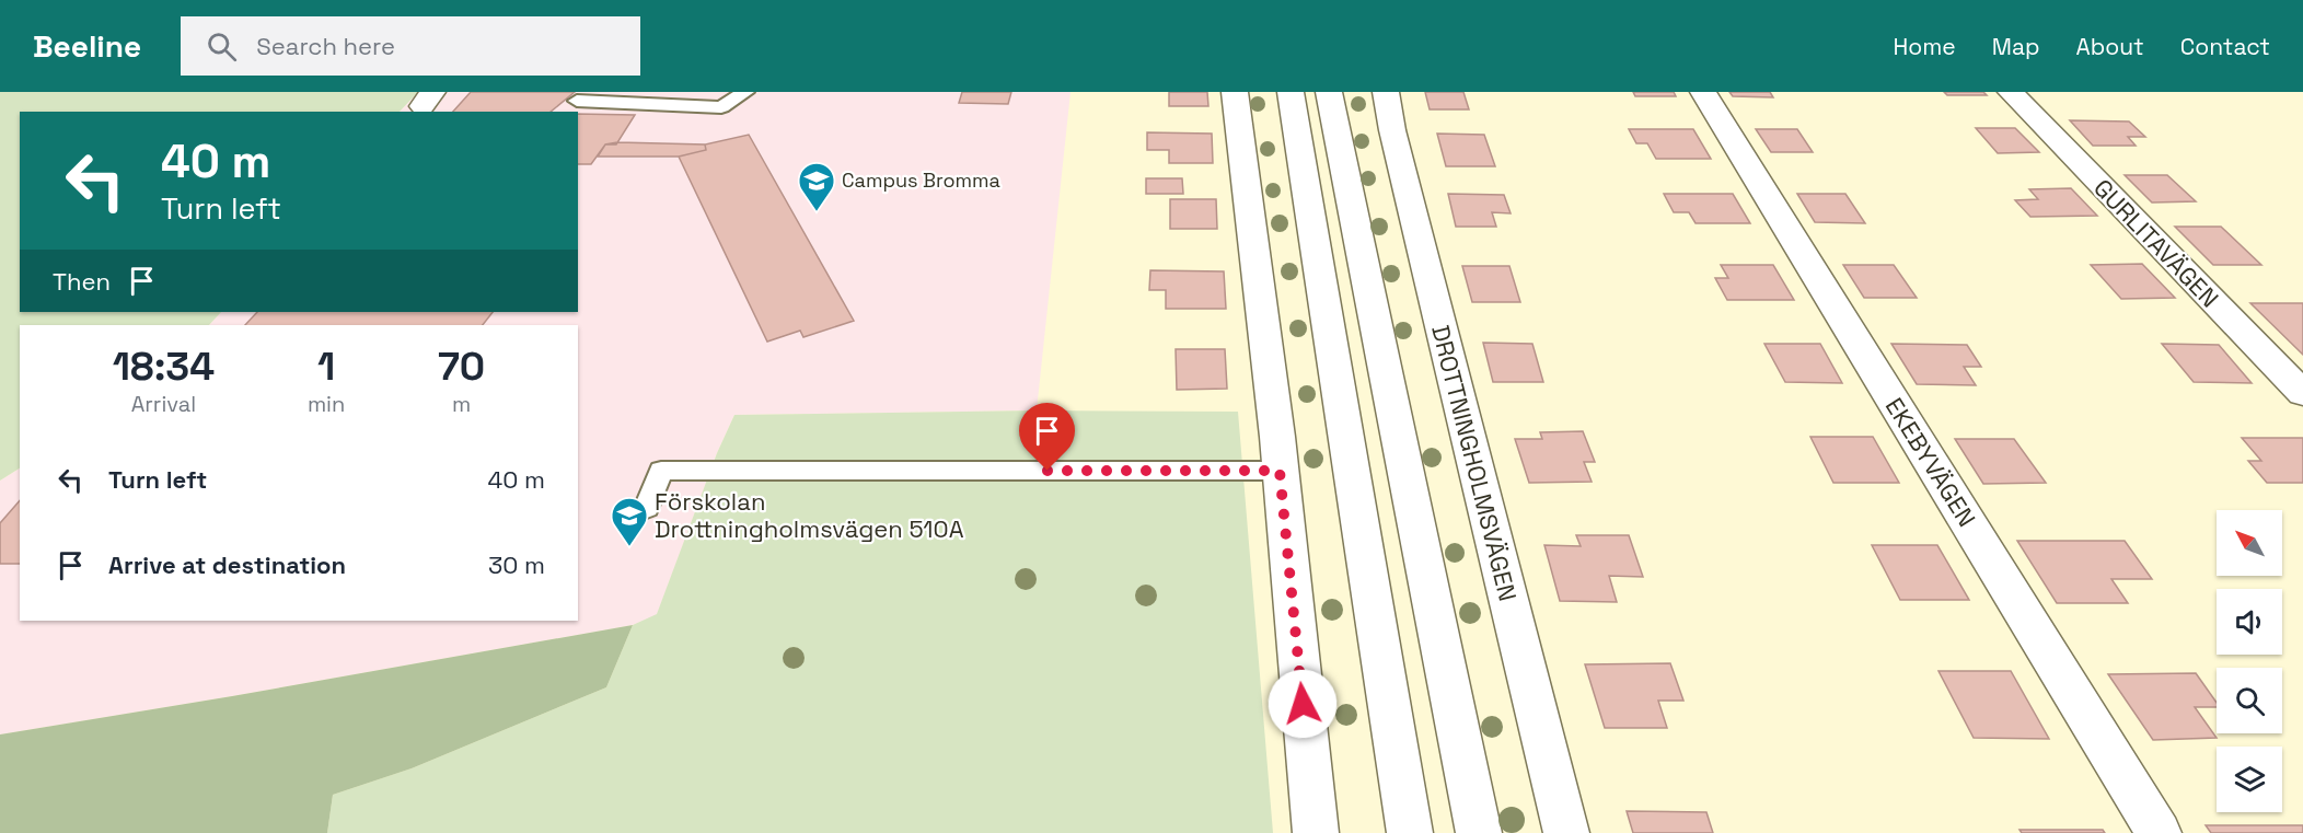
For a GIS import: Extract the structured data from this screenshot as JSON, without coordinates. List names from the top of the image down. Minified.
{"streets":{"street":["GURLITAVÄGEN","EKEBYVÄGEN","DROTTNINGHOLMSVÄGEN"]},"places":{"school or university":["Campus Bromma","Förskolan Drottningholmsvägen 510A"]},"north":"top left","page":{"header":"Beeline","search":"Search here","nav":["Home","Map","About","Contact"],"turn":["40 m","Turn left"],"then":"Then","eta":["18:34","Arrival","1","min","70","m"],"list":[{"name":"Turn left","value":"40 m"},{"name":"Arrive at destination","value":"30 m"}]}}
